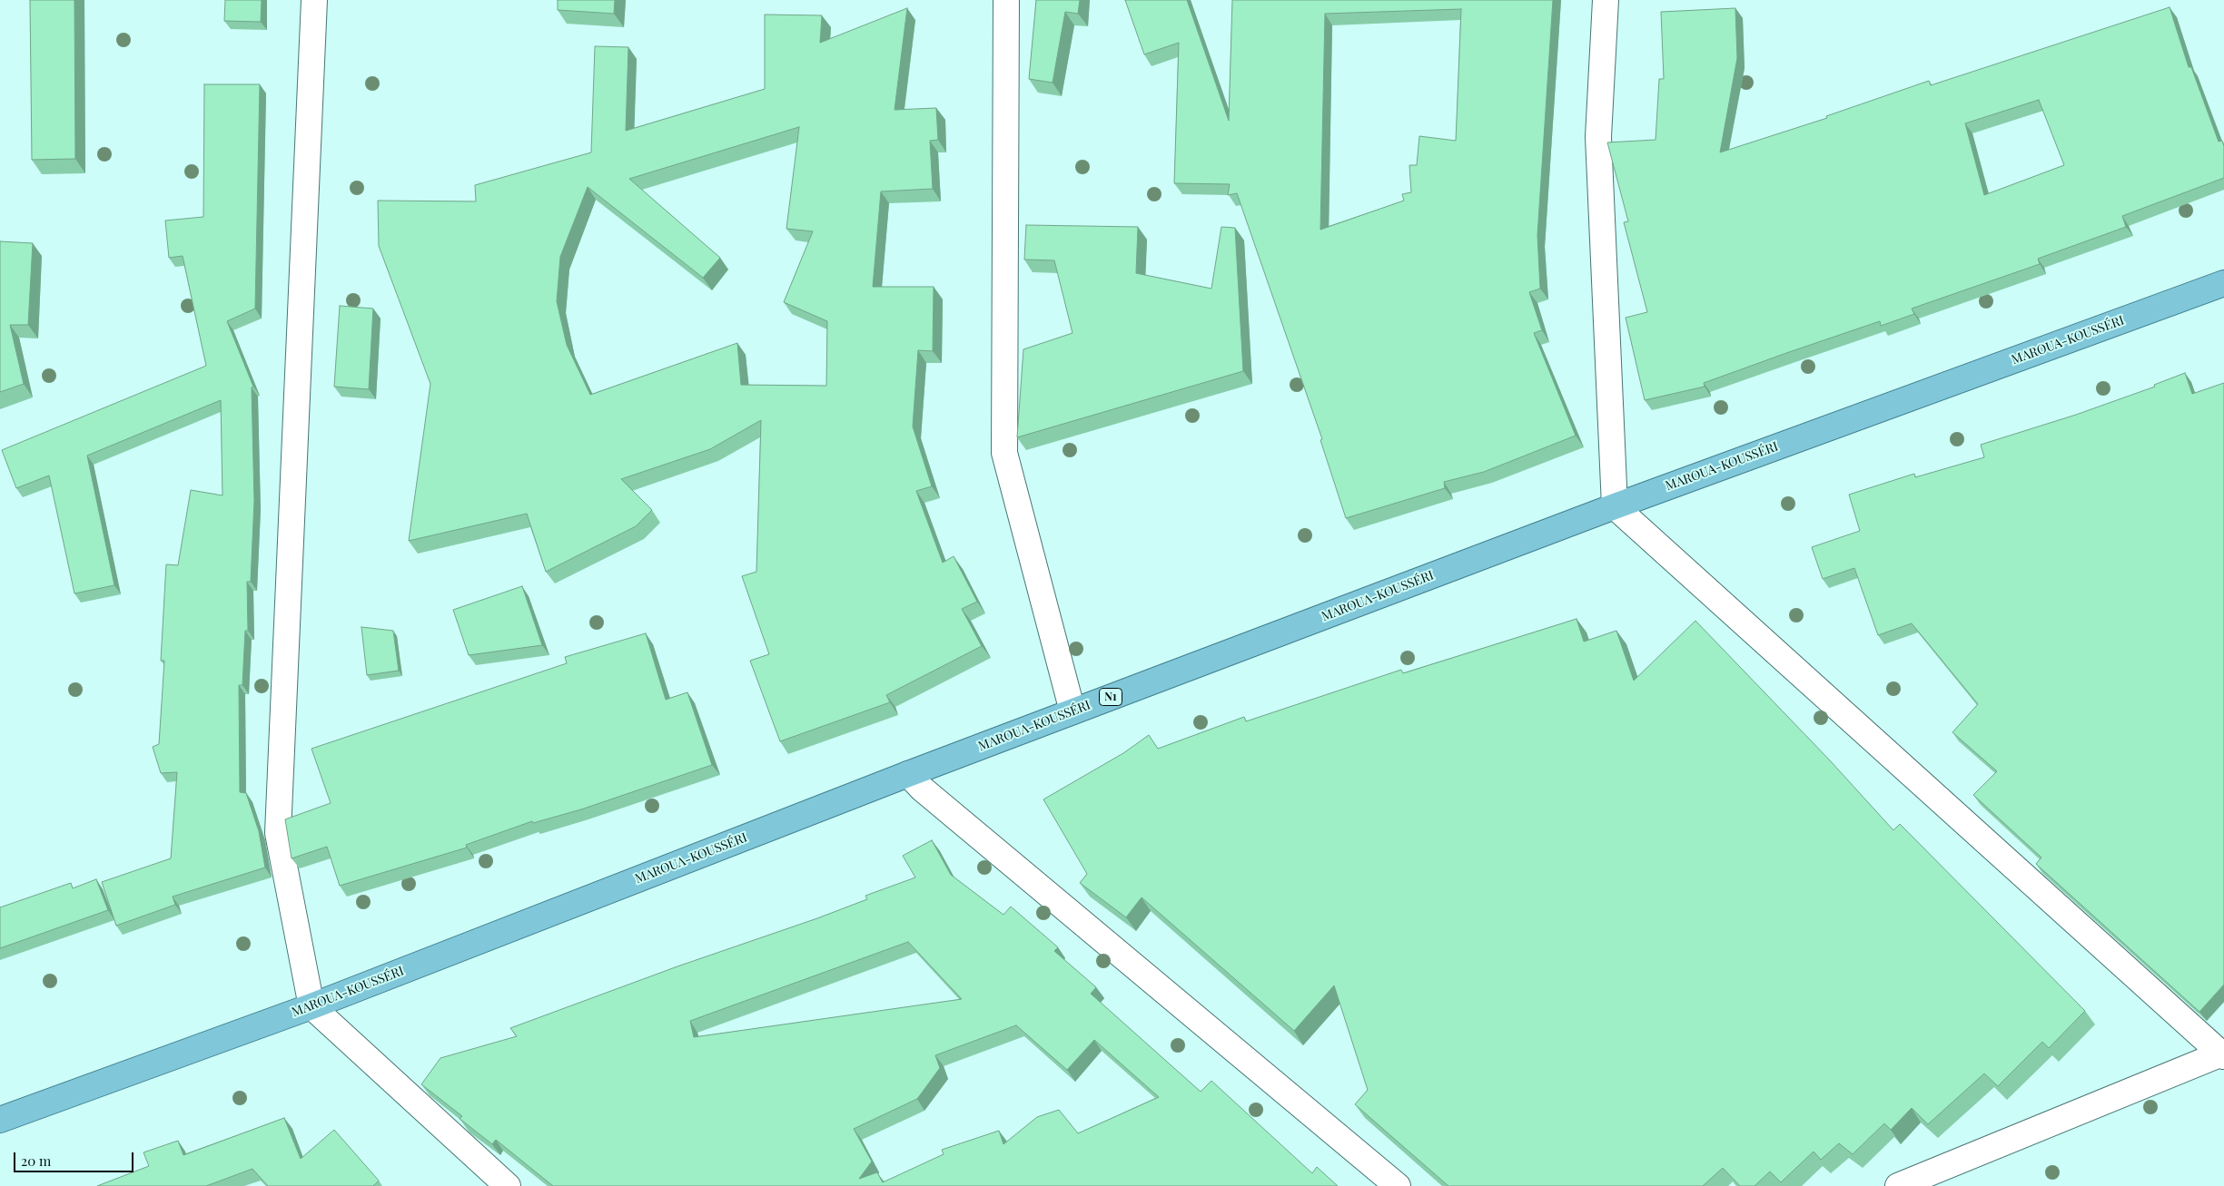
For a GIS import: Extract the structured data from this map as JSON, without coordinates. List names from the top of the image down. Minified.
{"streets":{"highway":["MAROUA-KOUSSÉRI","N1"]},"scale_bar":"20 m"}
